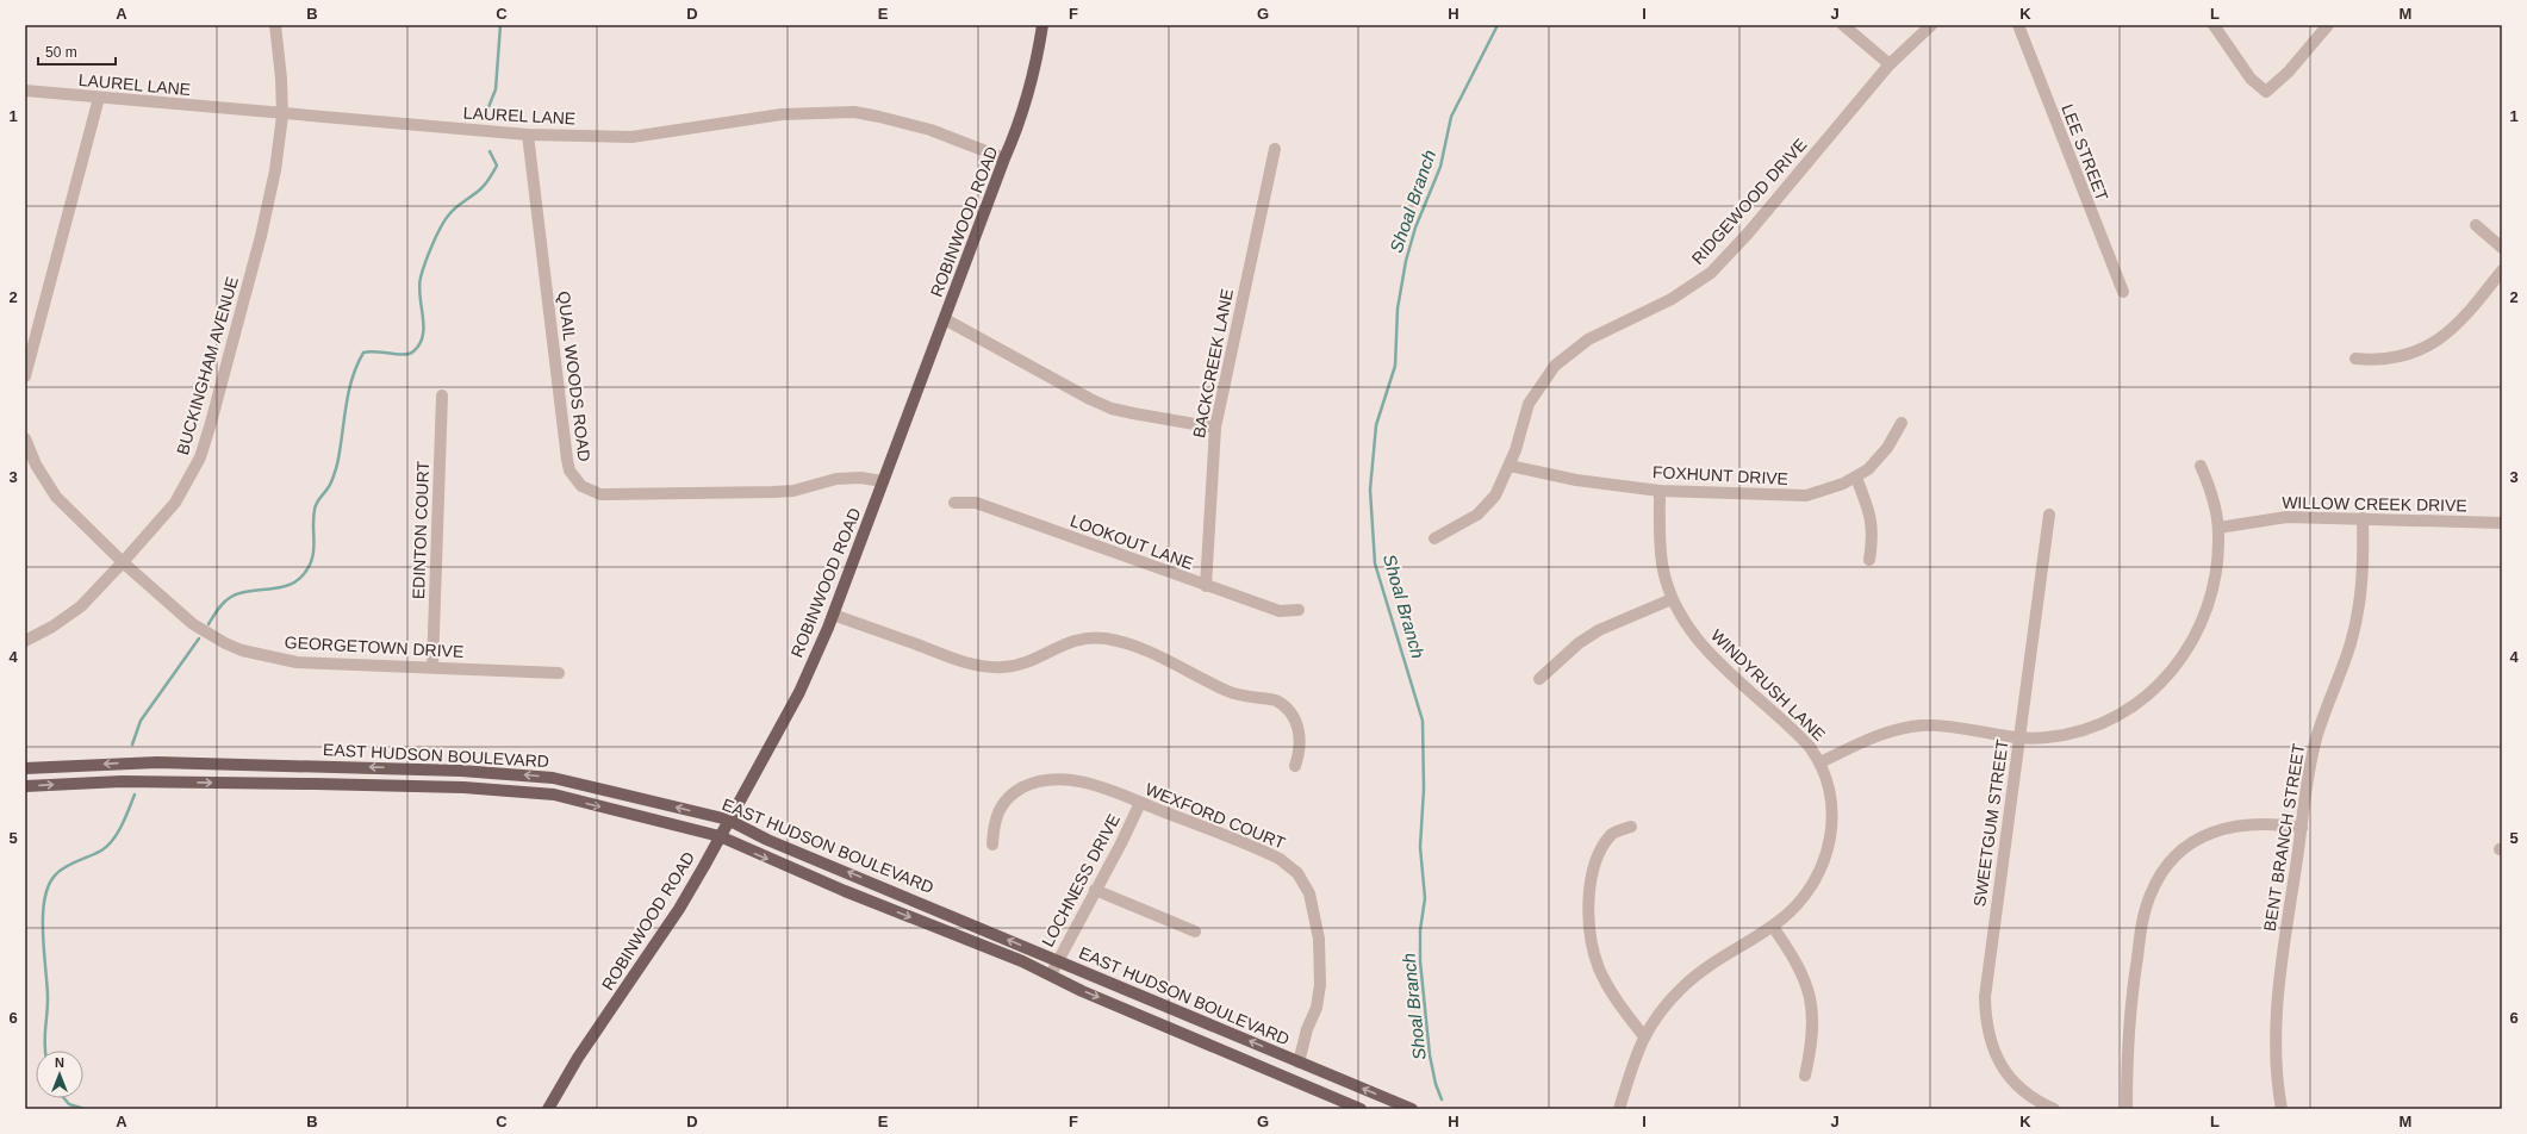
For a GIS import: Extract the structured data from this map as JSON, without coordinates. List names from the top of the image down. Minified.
{"streets":{"main road":["ROBINWOOD ROAD","EAST HUDSON BOULEVARD"],"street":["LAUREL LANE","LEE STREET","RIDGEWOOD DRIVE","BACKCREEK LANE","BUCKINGHAM AVENUE","QUAIL WOODS ROAD","FOXHUNT DRIVE","WILLOW CREEK DRIVE","EDINTON COURT","LOOKOUT LANE","GEORGETOWN DRIVE","WINDYRUSH LANE","WEXFORD COURT","SWEETGUM STREET","BENT BRANCH STREET","LOCHNESS DRIVE"]},"crossings":[["LAUREL LANE","ROBINWOOD ROAD"],["LAUREL LANE","BUCKINGHAM AVENUE"],["LAUREL LANE","QUAIL WOODS ROAD"],["RIDGEWOOD DRIVE","FOXHUNT DRIVE"],["ROBINWOOD ROAD","QUAIL WOODS ROAD"],["ROBINWOOD ROAD","EAST HUDSON BOULEVARD"],["BACKCREEK LANE","LOOKOUT LANE"],["BUCKINGHAM AVENUE","GEORGETOWN DRIVE"],["FOXHUNT DRIVE","WINDYRUSH LANE"],["WILLOW CREEK DRIVE","BENT BRANCH STREET"],["EDINTON COURT","GEORGETOWN DRIVE"],["EAST HUDSON BOULEVARD","WEXFORD COURT"],["EAST HUDSON BOULEVARD","LOCHNESS DRIVE"],["WEXFORD COURT","LOCHNESS DRIVE"]],"water":["Shoal Branch"],"scale_bar":"50 m","north":"top","grid":{"columns":["A","B","C","D","E","F","G","H","I","J","K","L","M"],"rows":["1","2","3","4","5","6"]}}
